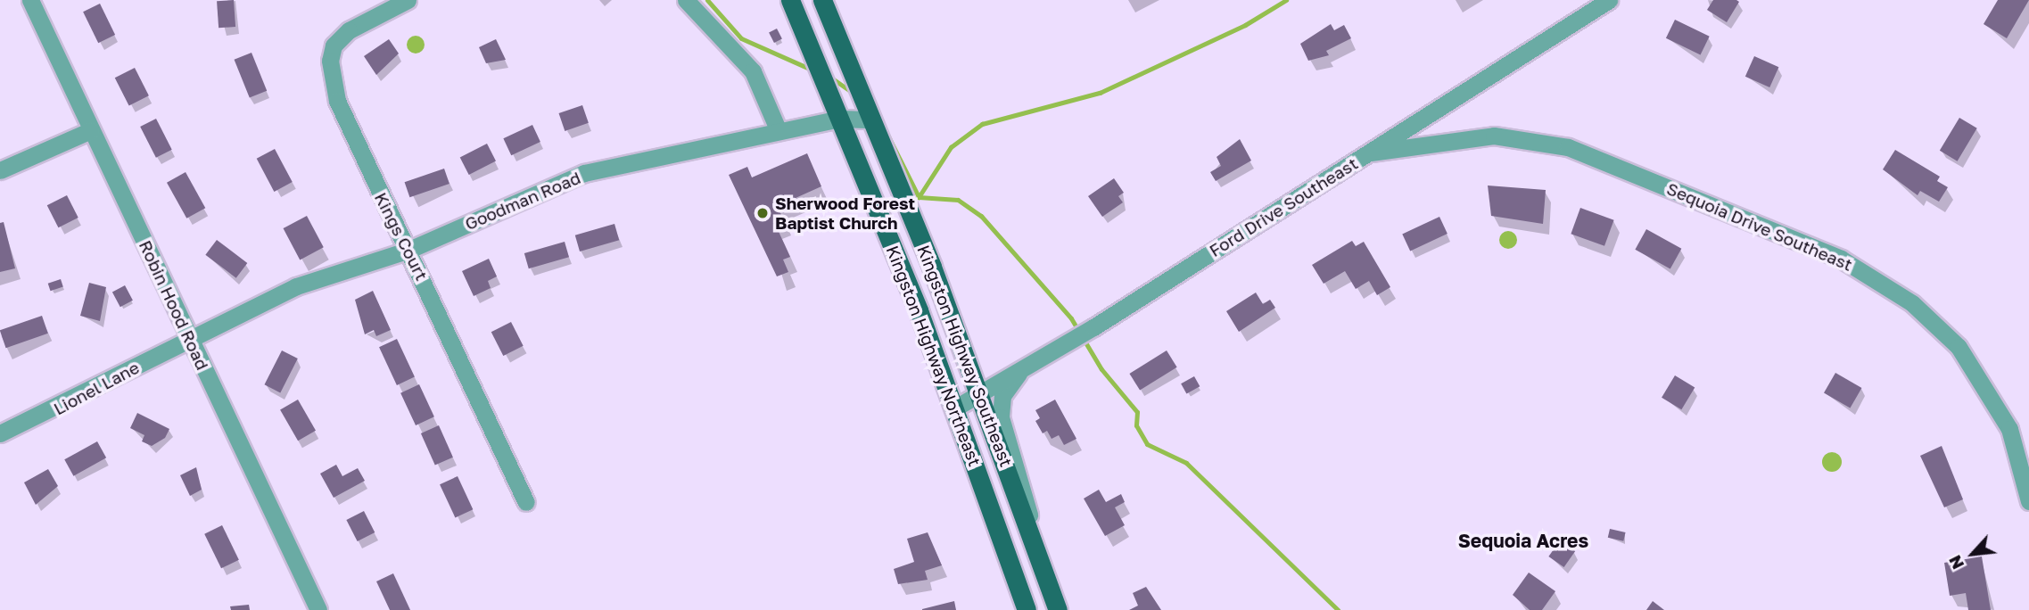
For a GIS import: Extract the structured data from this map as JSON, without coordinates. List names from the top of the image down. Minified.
{"streets":{"main road":["Kingston Highway Northeast","Kingston Highway Southeast"],"street":["Goodman Road","Ford Drive Southeast","Sequoia Drive Southeast","Kings Court","Robin Hood Road","Lionel Lane"]},"crossings":[["Goodman Road","Kings Court"],["Goodman Road","Robin Hood Road"],["Goodman Road","Kingston Highway Northeast"],["Goodman Road","Kingston Highway Southeast"],["Goodman Road","Lionel Lane"],["Ford Drive Southeast","Sequoia Drive Southeast"],["Ford Drive Southeast","Kingston Highway Northeast"],["Ford Drive Southeast","Kingston Highway Southeast"],["Robin Hood Road","Lionel Lane"]],"districts":["Sequoia Acres"],"places":["Sherwood Forest Baptist Church"],"north":"bottom left"}
